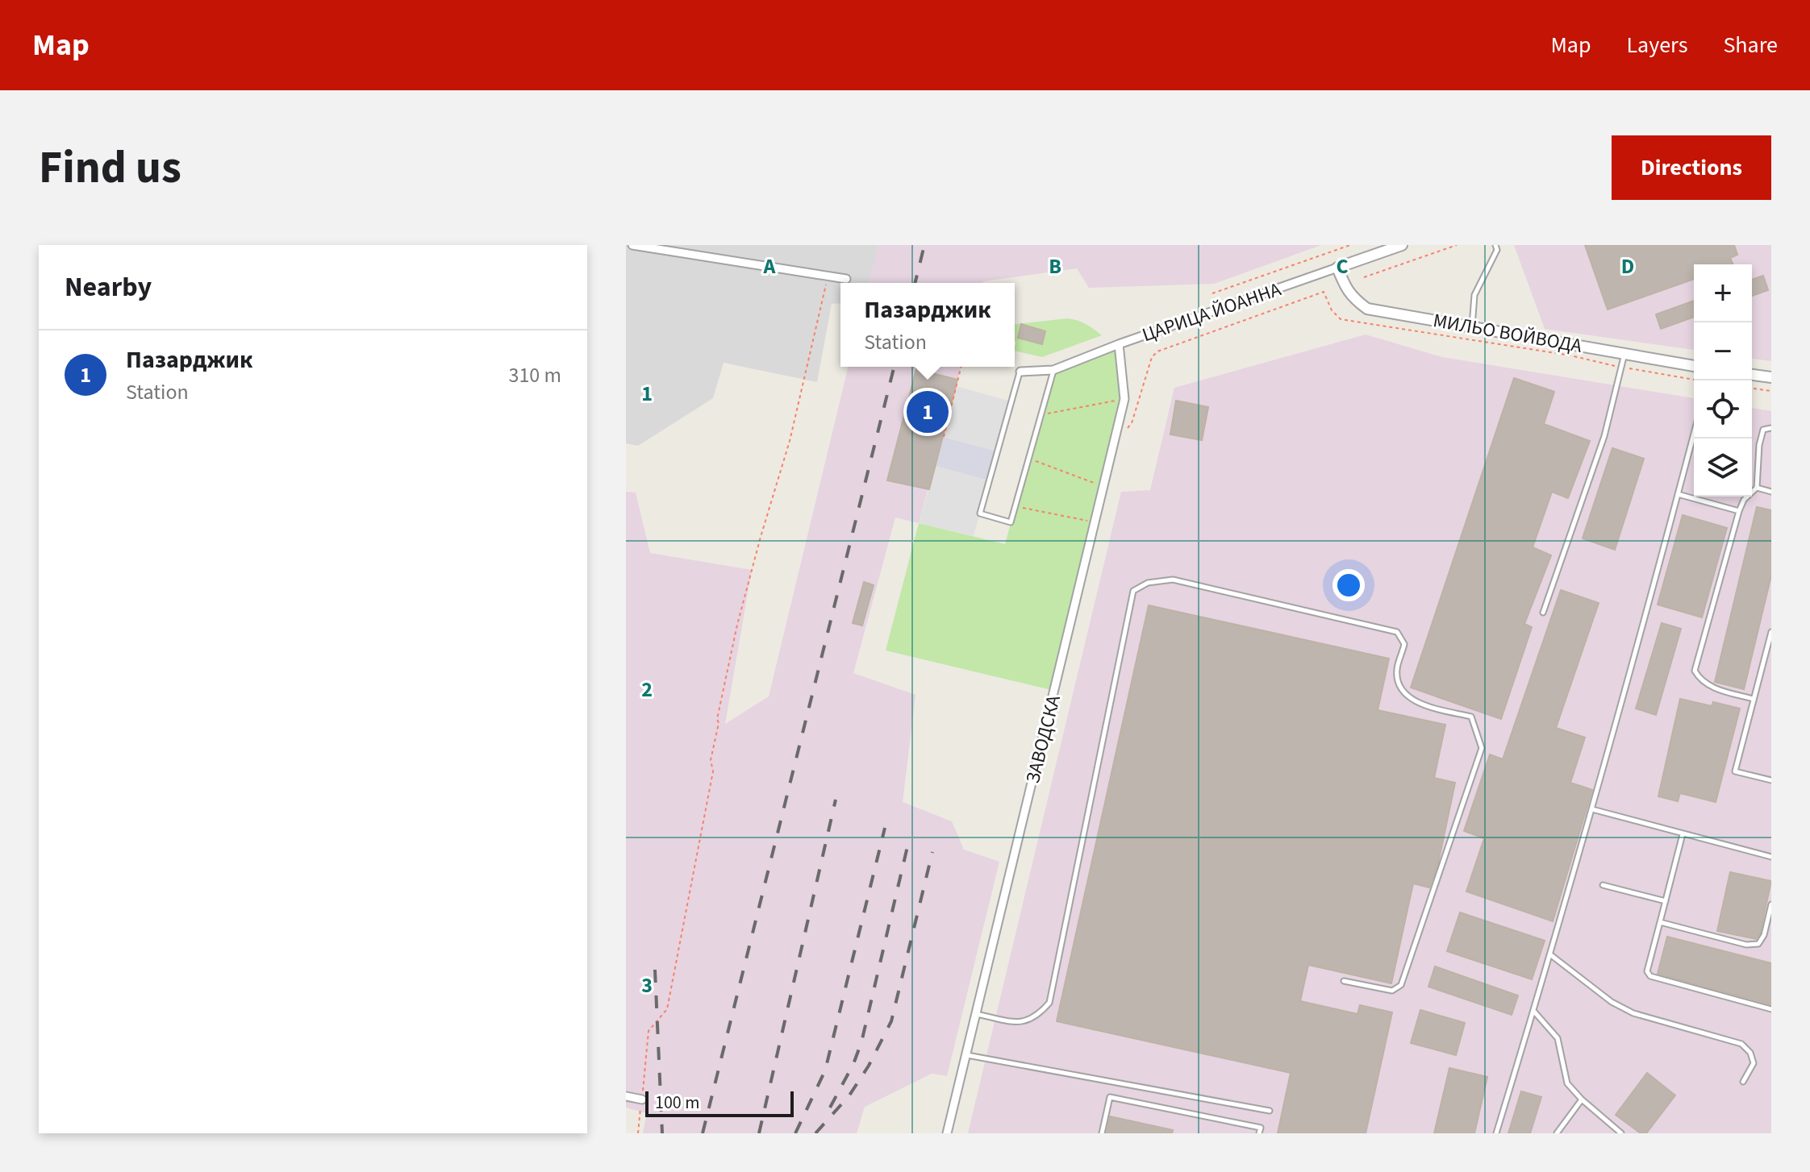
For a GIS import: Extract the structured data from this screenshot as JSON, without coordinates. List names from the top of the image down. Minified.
{"streets":{"street":["ЦАРИЦА ЙОАННА","МИЛЬО ВОЙВОДА","ЗАВОДСКА"]},"crossings":[["ЦАРИЦА ЙОАННА","МИЛЬО ВОЙВОДА"],["ЦАРИЦА ЙОАННА","ЗАВОДСКА"]],"scale_bar":"100 m","page":{"header":"Map","nav":["Map","Layers","Share"],"buttons":"Directions","title":"Find us","heading":"Nearby","map_buttons":["+","−"],"popup":["Пазарджик","Station"],"list":[{"mark":"1","name":"Пазарджик","note":"Station","value":"310 m"}],"pins":"1","scale":"100 m"},"grid":{"columns":["A","B","C","D"],"rows":["1","2","3"]}}
